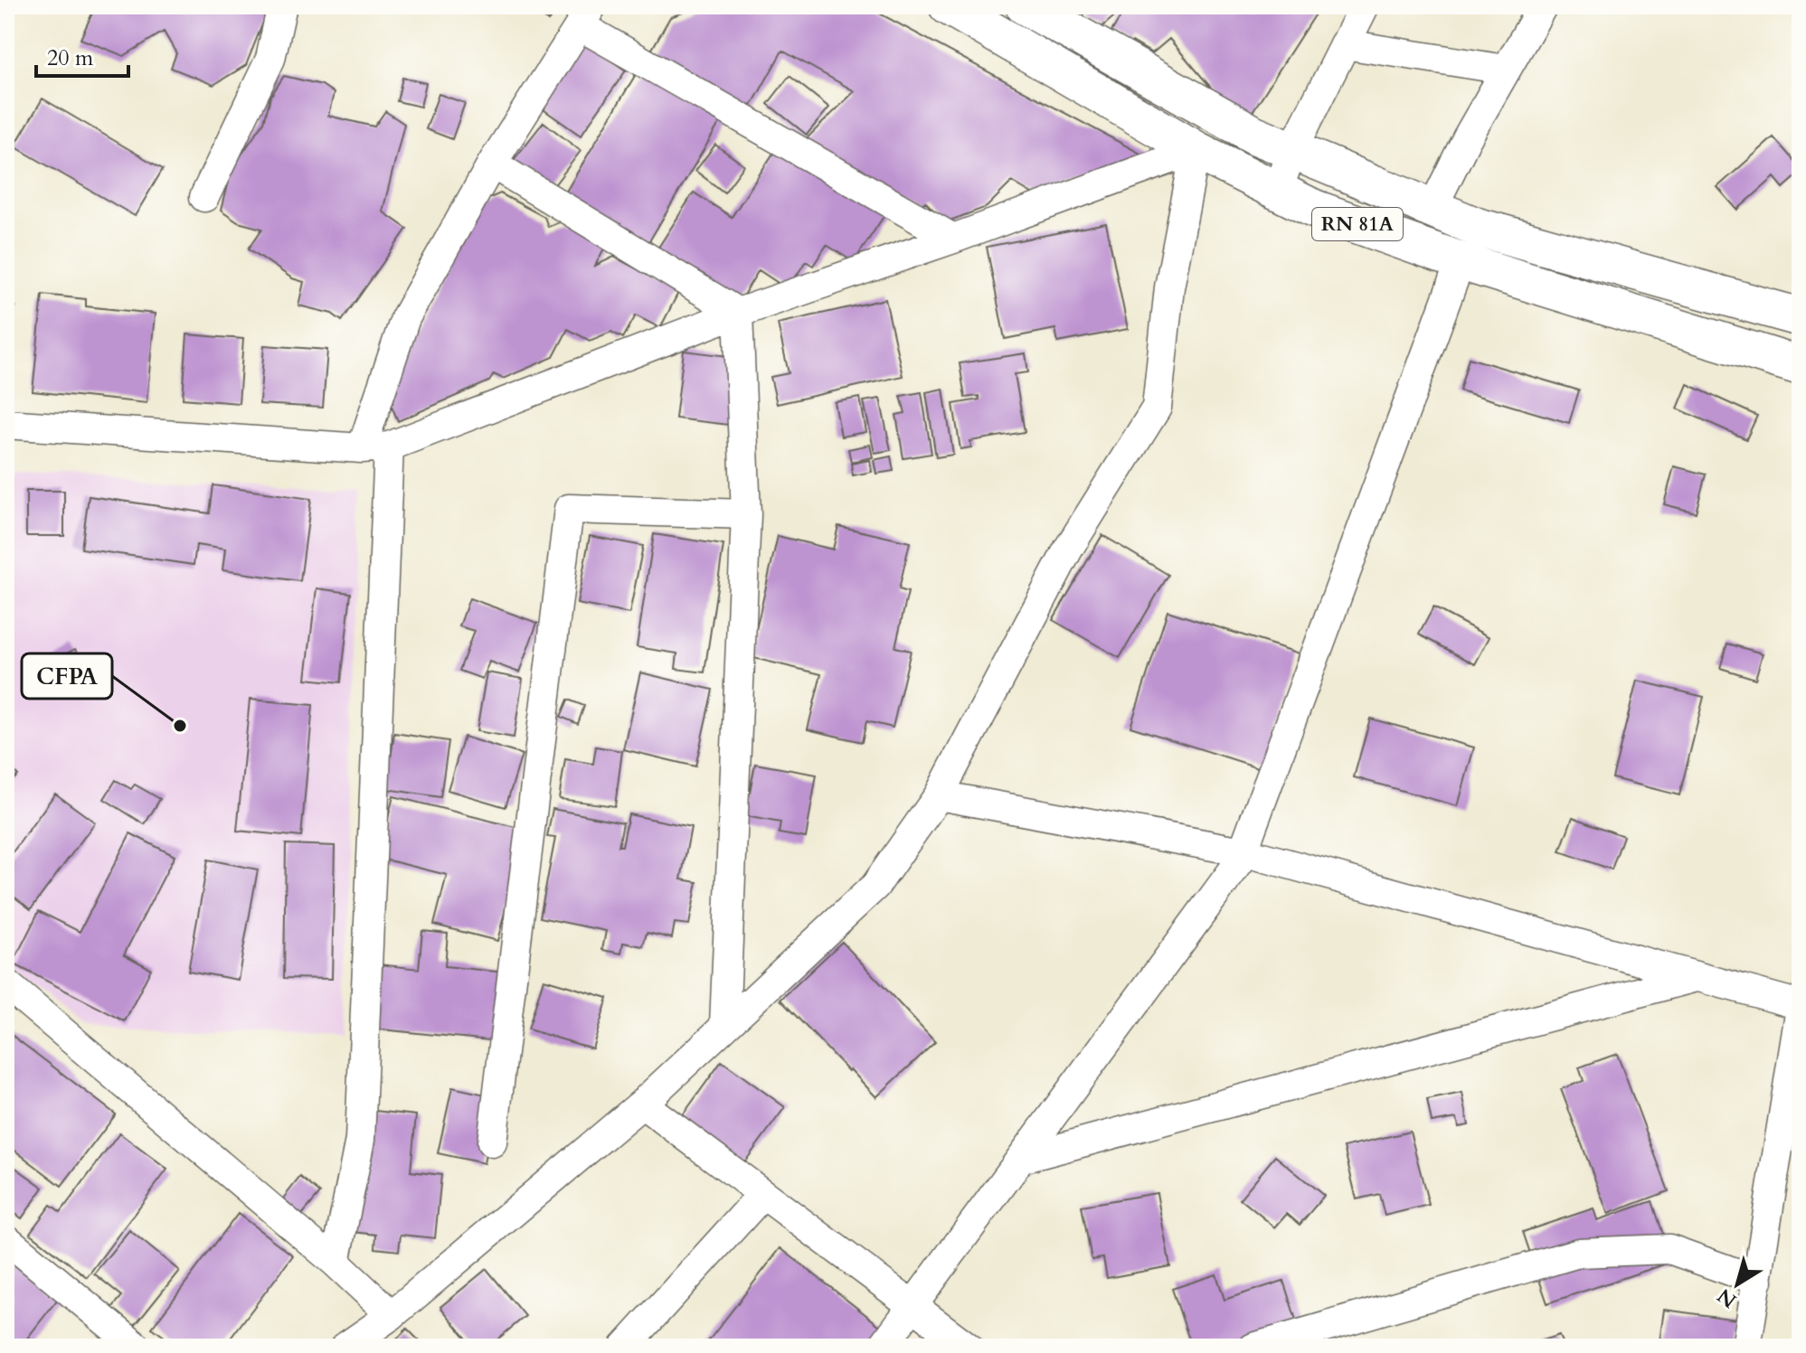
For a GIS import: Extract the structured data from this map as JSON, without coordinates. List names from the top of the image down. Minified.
{"streets":{"main road":["RN 81A"]},"places":["CFPA"],"scale_bar":"20 m","north":"bottom left"}
